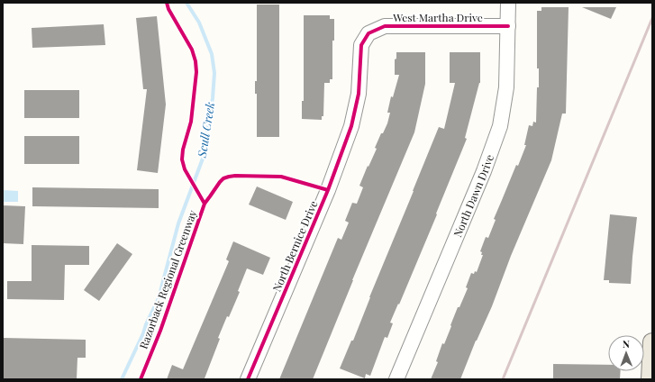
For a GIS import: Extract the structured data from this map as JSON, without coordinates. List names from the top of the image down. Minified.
{"streets":{"street":["West Martha Drive","North Dawn Drive","North Bernice Drive"],"cycle path":["Razorback Regional Greenway"]},"crossings":[["West Martha Drive","North Dawn Drive"],["West Martha Drive","North Bernice Drive"]],"water":["Scull Creek"],"north":"top"}
